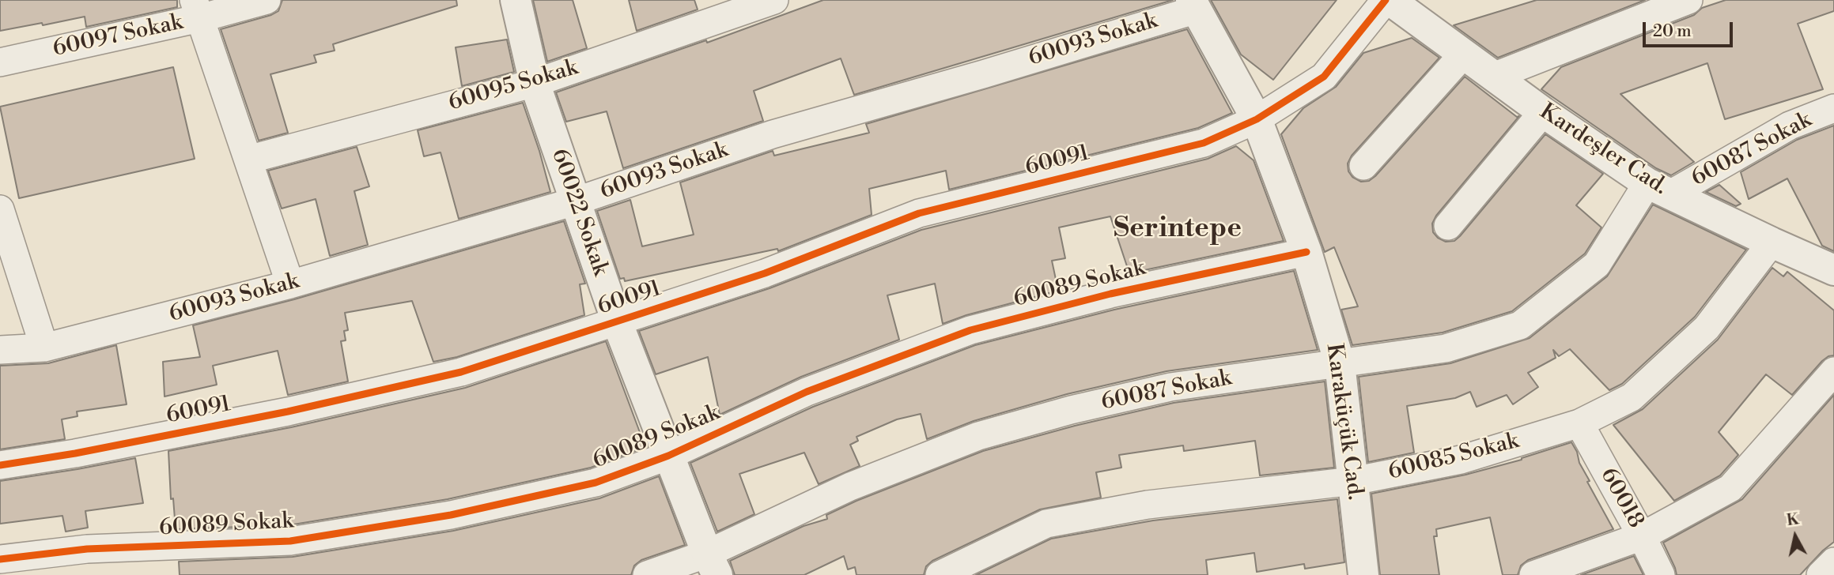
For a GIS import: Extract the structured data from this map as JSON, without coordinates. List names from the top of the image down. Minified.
{"streets":{"street":["60097 Sokak","60093 Sokak","60095 Sokak","Kardeşler Cad.","60087 Sokak","60091","60022 Sokak","60089 Sokak","Karaküçük Cad.","60085 Sokak","60018"]},"crossings":[["60093 Sokak","60022 Sokak"],["60093 Sokak","Karaküçük Cad."],["60095 Sokak","60022 Sokak"],["Kardeşler Cad.","60087 Sokak"],["Kardeşler Cad.","60091"],["Kardeşler Cad.","60085 Sokak"],["60087 Sokak","60022 Sokak"],["60087 Sokak","Karaküçük Cad."],["60091","60022 Sokak"],["60091","Karaküçük Cad."],["60022 Sokak","60089 Sokak"],["60089 Sokak","Karaküçük Cad."],["Karaküçük Cad.","60085 Sokak"],["60085 Sokak","60018"]],"districts":["Serintepe"],"scale_bar":"20 m","north":"top"}
